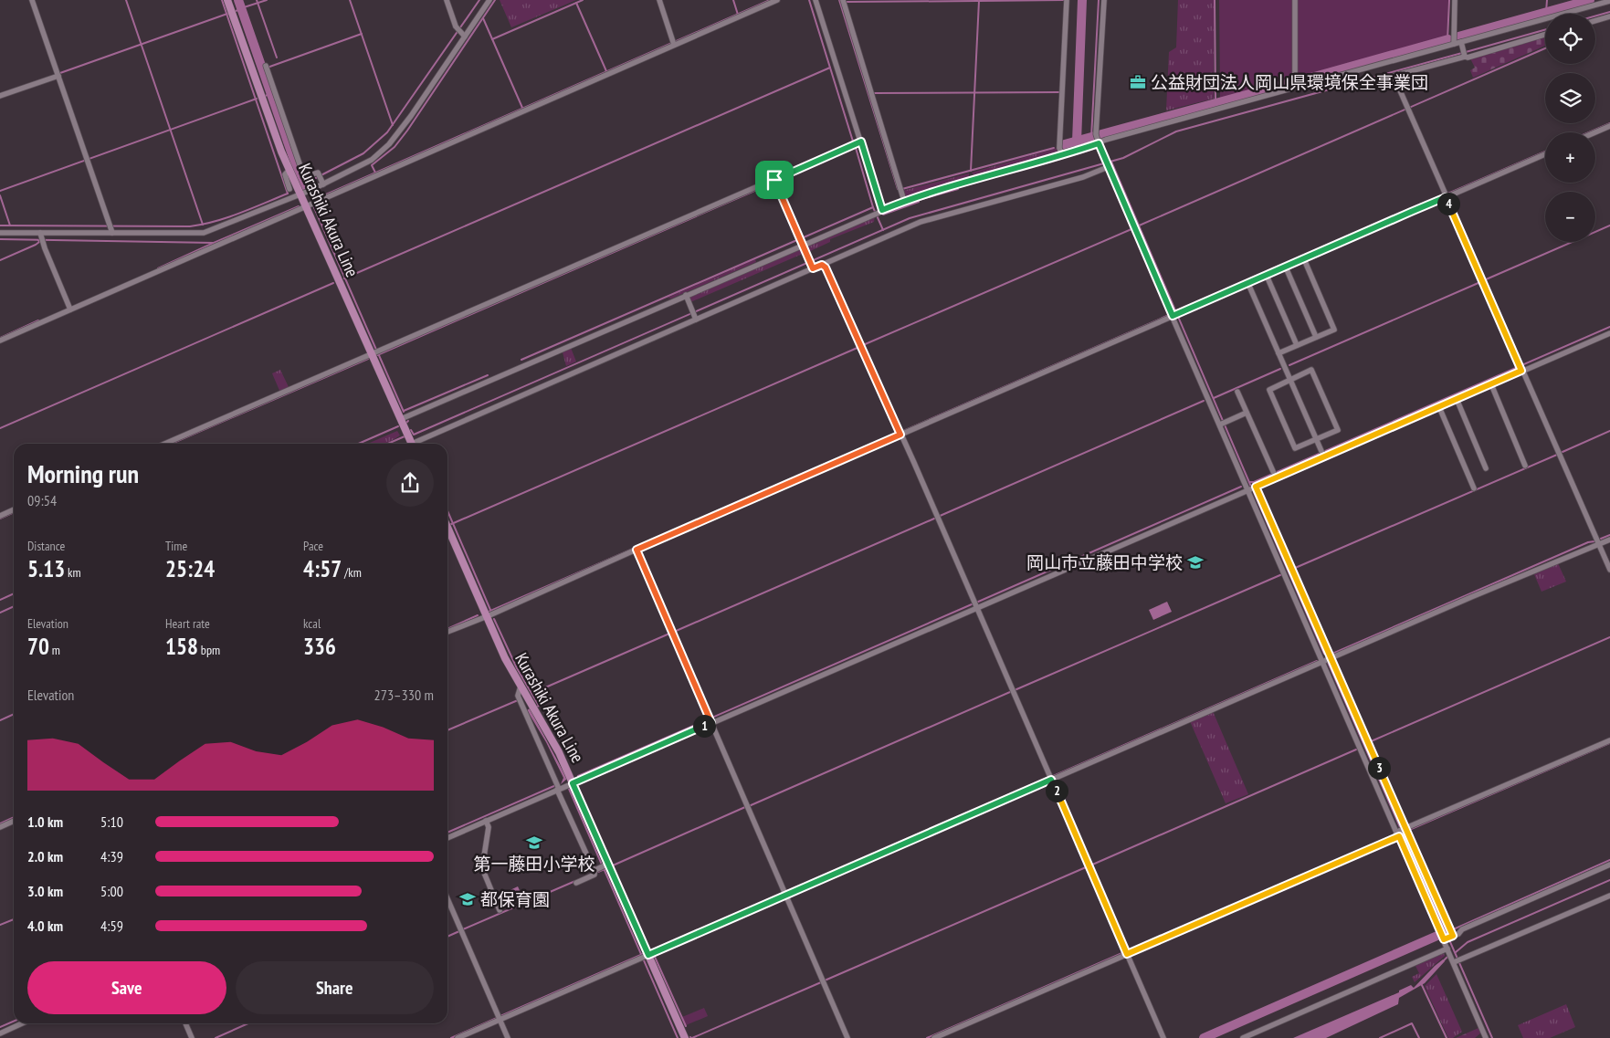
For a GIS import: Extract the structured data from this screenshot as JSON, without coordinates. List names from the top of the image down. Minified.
{"streets":{"main road":["Kurashiki Akura Line"]},"places":{"office":["公益財団法人岡山県環境保全事業団"],"school or university":["岡山市立藤田中学校","第一藤田小学校","都保育園"]},"page":{"map_buttons":["+","−"],"pins":["4","1","3","2"],"heading":["Morning run","09:54"],"stats":[["Distance","5.13 km"],["Time","25:24"],["Pace","4:57 /km"],["Elevation","70 m"],["Heart rate","158 bpm"],["kcal","336"]],"chart":["Elevation","273–330 m"],"list":[{"name":"1.0 km","note":"5:10"},{"name":"2.0 km","note":"4:39"},{"name":"3.0 km","note":"5:00"},{"name":"4.0 km","note":"4:59"}],"buttons":["Save","Share"]}}
